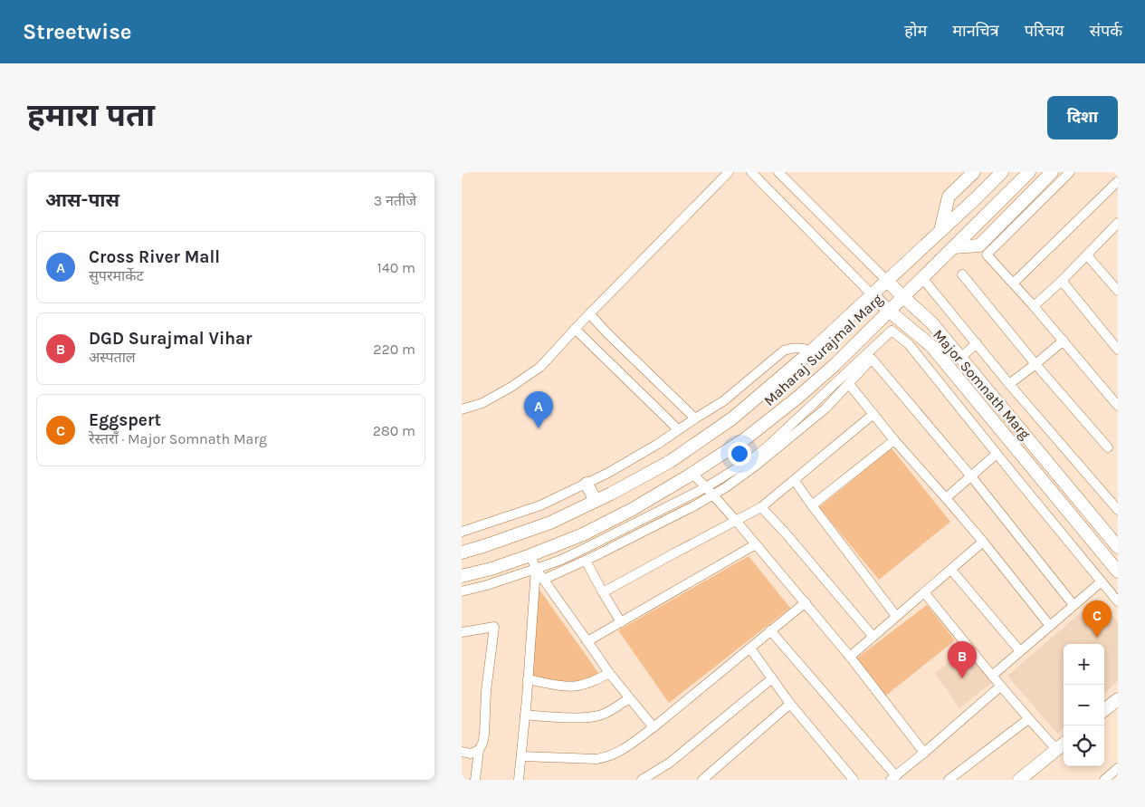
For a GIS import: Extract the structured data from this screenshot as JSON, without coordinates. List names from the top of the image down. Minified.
{"streets":{"main road":["Maharaj Surajmal Marg","Major Somnath Marg"]},"crossings":[["Maharaj Surajmal Marg","Major Somnath Marg"]],"page":{"header":"Streetwise","nav":["होम","मानचित्र","परिचय","संपर्क"],"buttons":"दिशा","title":"हमारा पता","heading":["आस-पास","3 नतीजे"],"list":[{"mark":"A","name":"Cross River Mall","note":"सुपरमार्केट","value":"140 m"},{"mark":"B","name":"DGD Surajmal Vihar","note":"अस्पताल","value":"220 m"},{"mark":"C","name":"Eggspert","note":"रेस्तराँ · Major Somnath Marg","value":"280 m"}],"pins":["A","C","B"],"map_buttons":["+","−"]}}
